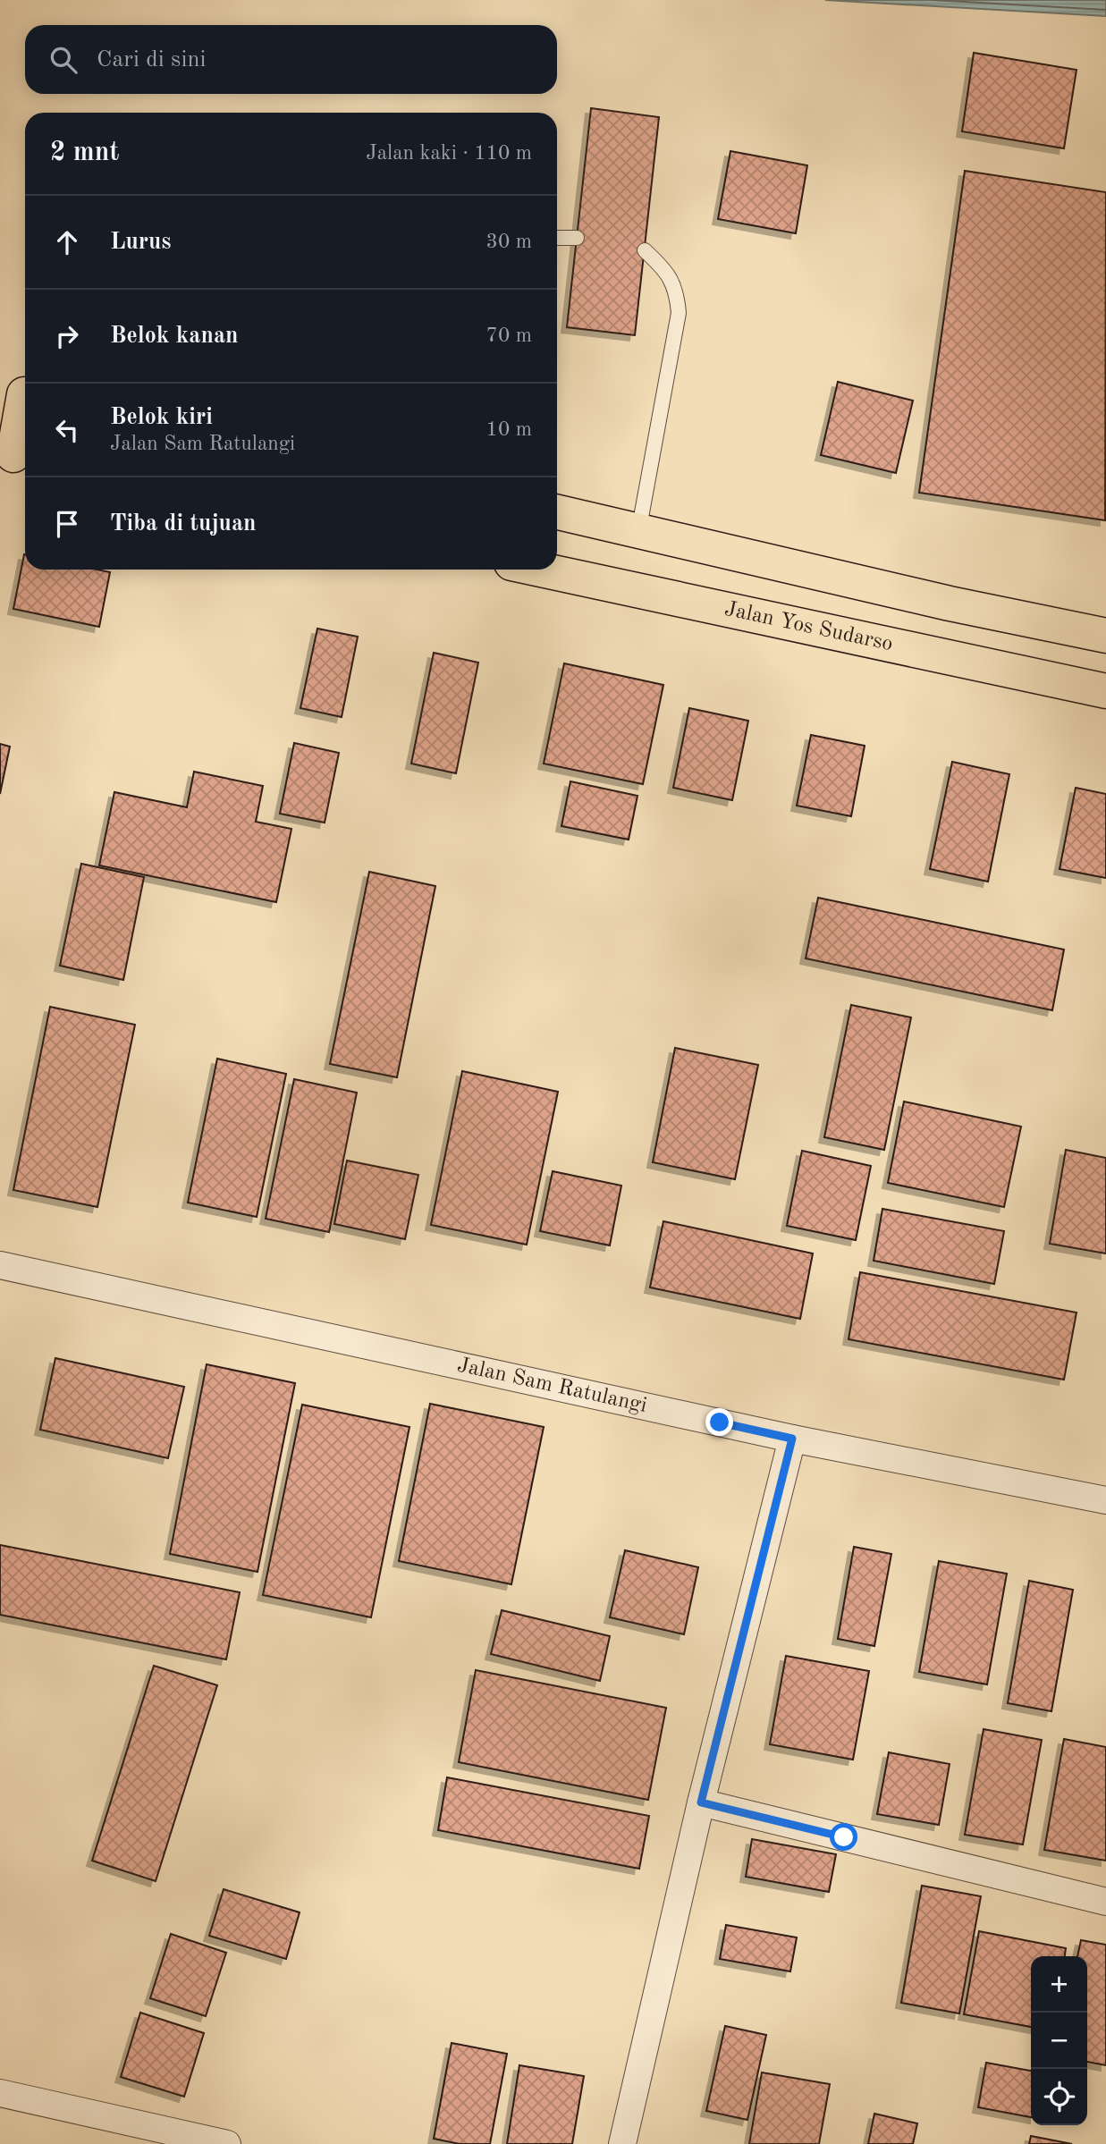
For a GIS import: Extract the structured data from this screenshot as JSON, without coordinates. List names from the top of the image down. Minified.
{"streets":{"highway":["Jalan Yos Sudarso"],"street":["Jalan Sam Ratulangi"]},"page":{"search":"Cari di sini","heading":["2 mnt","Jalan kaki · 110 m"],"list":[["Lurus","30 m"],["Belok kanan","70 m"],["Belok kiri","Jalan Sam Ratulangi","10 m"],"Tiba di tujuan"],"map_buttons":["+","−"]}}
